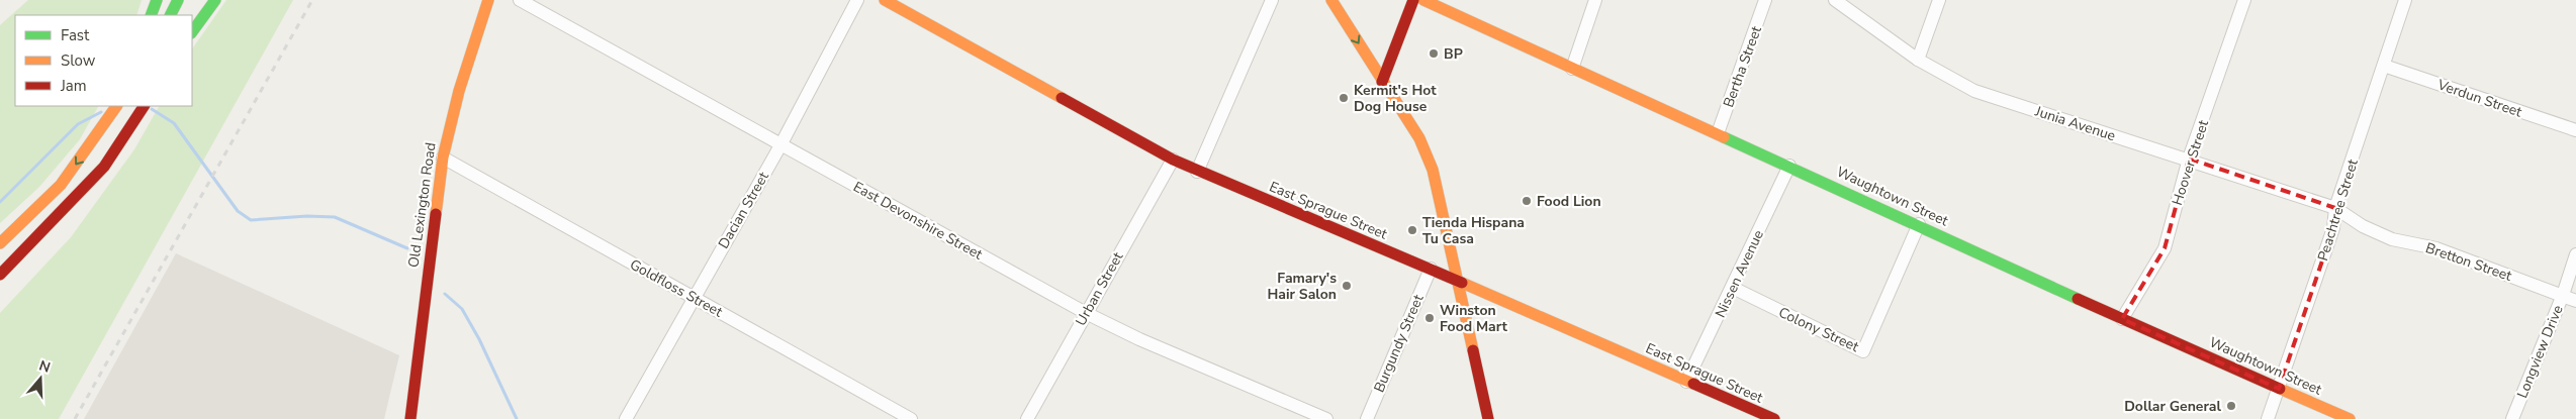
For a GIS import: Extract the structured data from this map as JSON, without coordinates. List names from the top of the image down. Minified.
{"streets":{"main road":["Waughtown Street","Old Lexington Road","East Sprague Street"],"street":["Bertha Street","Verdun Street","Junia Avenue","Hoover Street","Dacian Street","Peachtree Street","East Devonshire Street","Bretton Street","Nissen Avenue","Goldfloss Street","Urban Street","Colony Street","Burgundy Street","Longview Drive"]},"crossings":[["Bertha Street","Waughtown Street"],["Verdun Street","Peachtree Street"],["Junia Avenue","Hoover Street"],["Junia Avenue","Peachtree Street"],["Junia Avenue","Bretton Street"],["Hoover Street","Waughtown Street"],["Waughtown Street","Peachtree Street"],["Waughtown Street","Nissen Avenue"],["Waughtown Street","Colony Street"],["Old Lexington Road","Goldfloss Street"],["Dacian Street","East Devonshire Street"],["Dacian Street","Goldfloss Street"],["East Sprague Street","Nissen Avenue"],["East Sprague Street","Urban Street"],["East Sprague Street","Burgundy Street"],["Peachtree Street","Bretton Street"],["East Devonshire Street","Urban Street"],["Bretton Street","Longview Drive"],["Nissen Avenue","Colony Street"]],"places":["BP","Kermit's Hot Dog House","Food Lion","Tienda Hispana Tu Casa","Famary's Hair Salon","Winston Food Mart","Dollar General"],"legend":["Fast","Slow","Jam"],"north":"top"}
